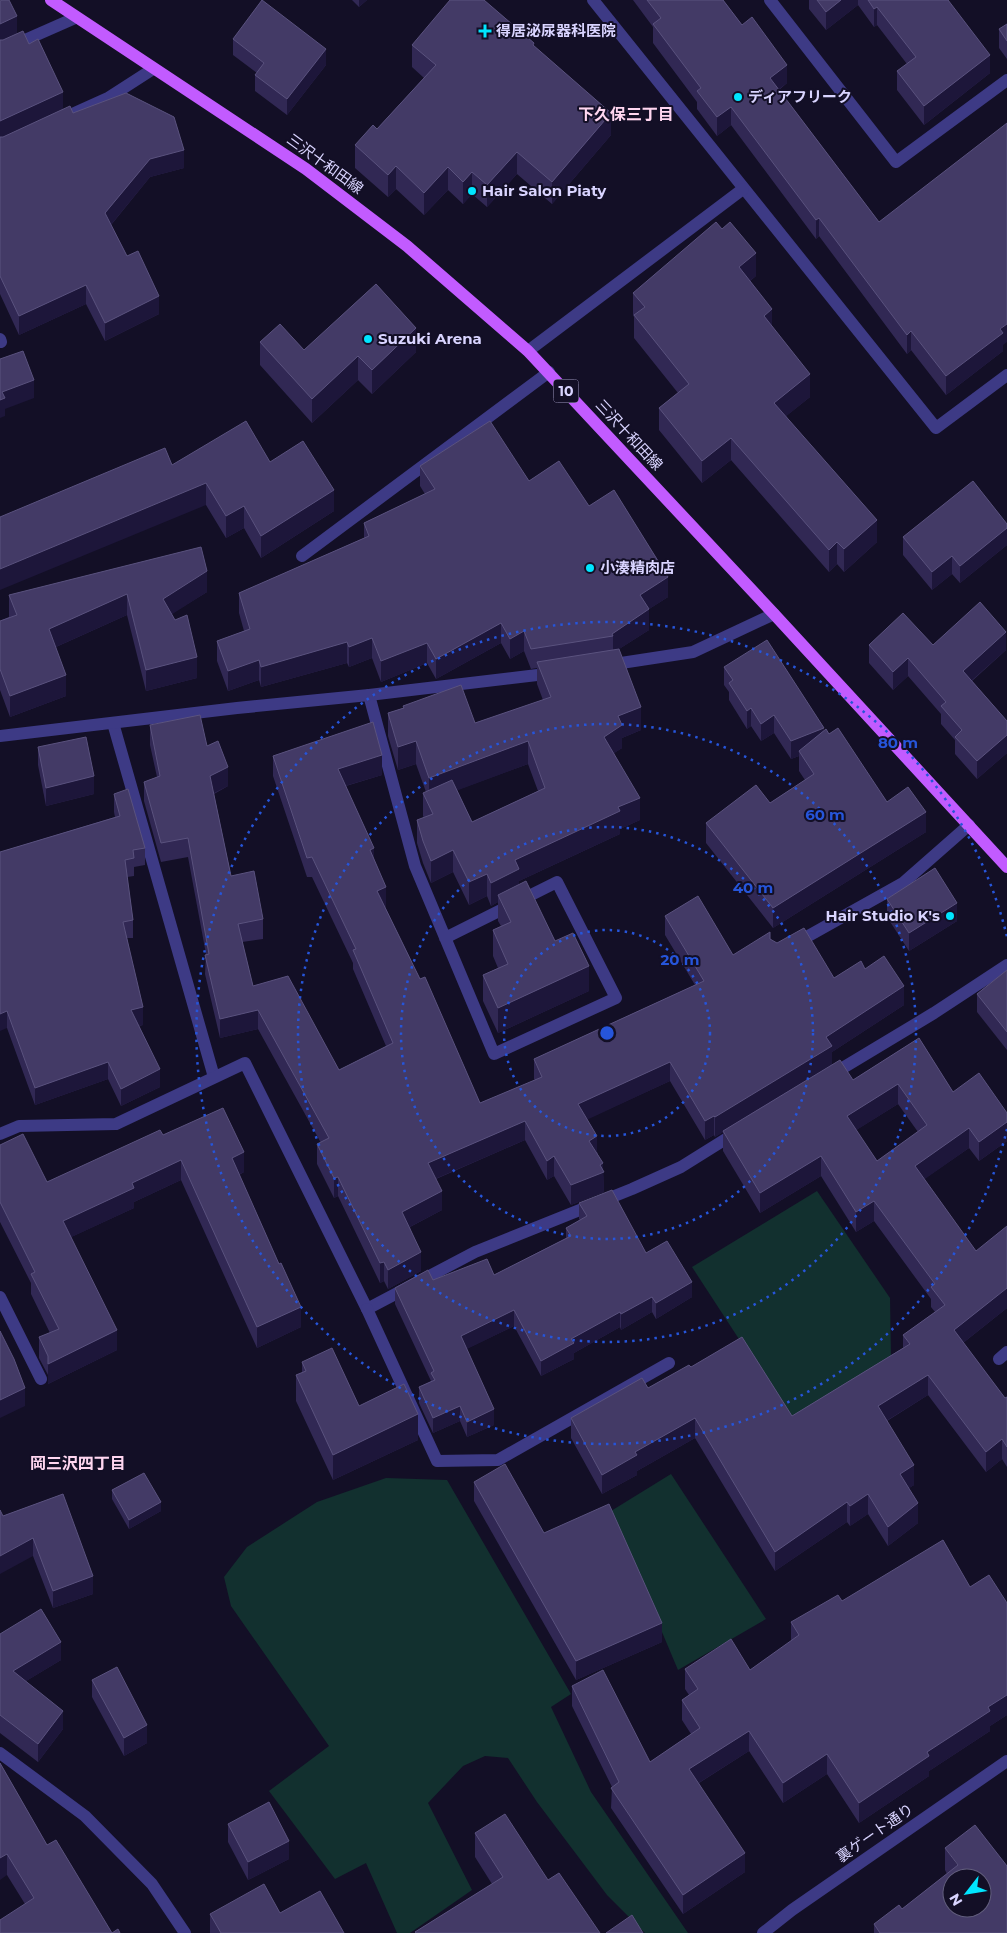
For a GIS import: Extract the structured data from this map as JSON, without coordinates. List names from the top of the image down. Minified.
{"streets":{"main road":["三沢十和田線","10"],"street":["裏ゲート通り"]},"districts":["下久保三丁目","岡三沢四丁目"],"places":{"health":["得居泌尿器科医院"],"other":["ディアフリーク","Hair Salon Piaty","Suzuki Arena","小湊精肉店","Hair Studio K's"]},"north":"bottom left","rings":["80 m","60 m","40 m","20 m"]}
